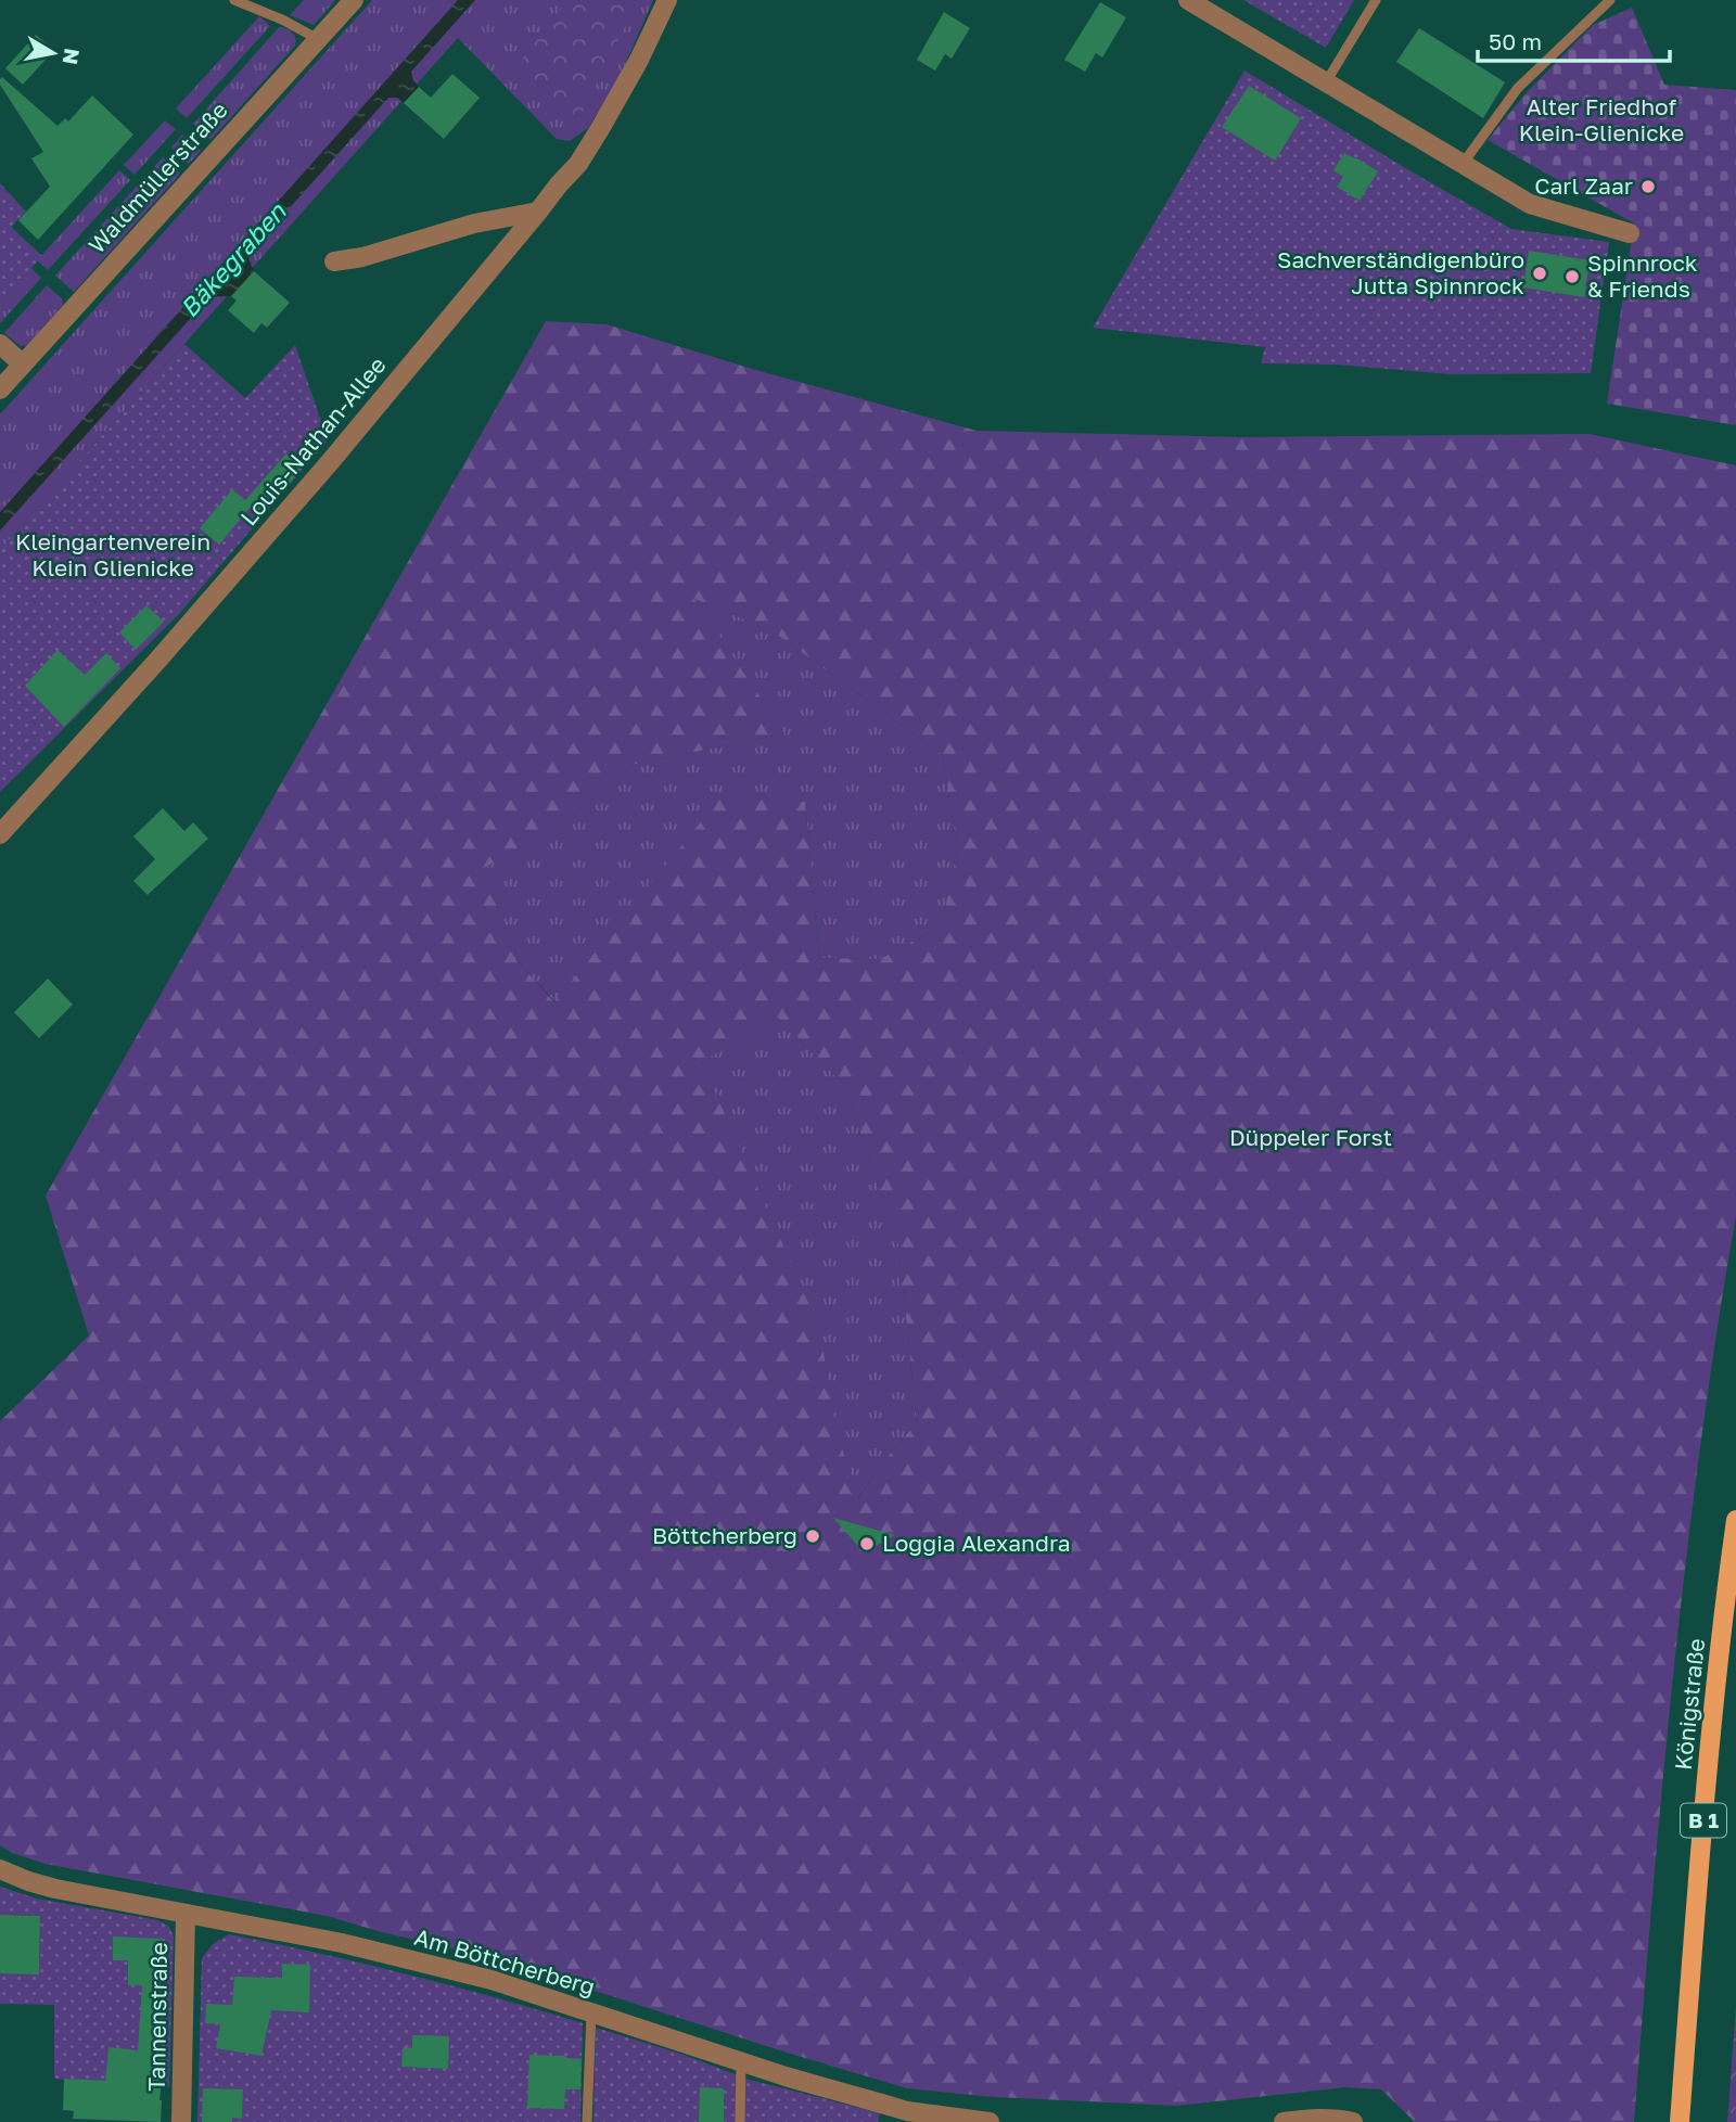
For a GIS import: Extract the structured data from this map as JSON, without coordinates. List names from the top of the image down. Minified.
{"streets":{"main road":["Königstraße","B 1"],"street":["Waldmüllerstraße","Louis-Nathan-Allee","Am Böttcherberg","Tannenstraße"]},"crossings":[["Am Böttcherberg","Tannenstraße"]],"water":["Bäkegraben"],"parks":["Alter Friedhof Klein-Glienicke","Kleingartenverein Klein Glienicke","Düppeler Forst"],"places":["Carl Zaar","Sachverständigenbüro Jutta Spinnrock","Spinnrock & Friends","Böttcherberg","Loggia Alexandra"],"scale_bar":"50 m","north":"right"}
